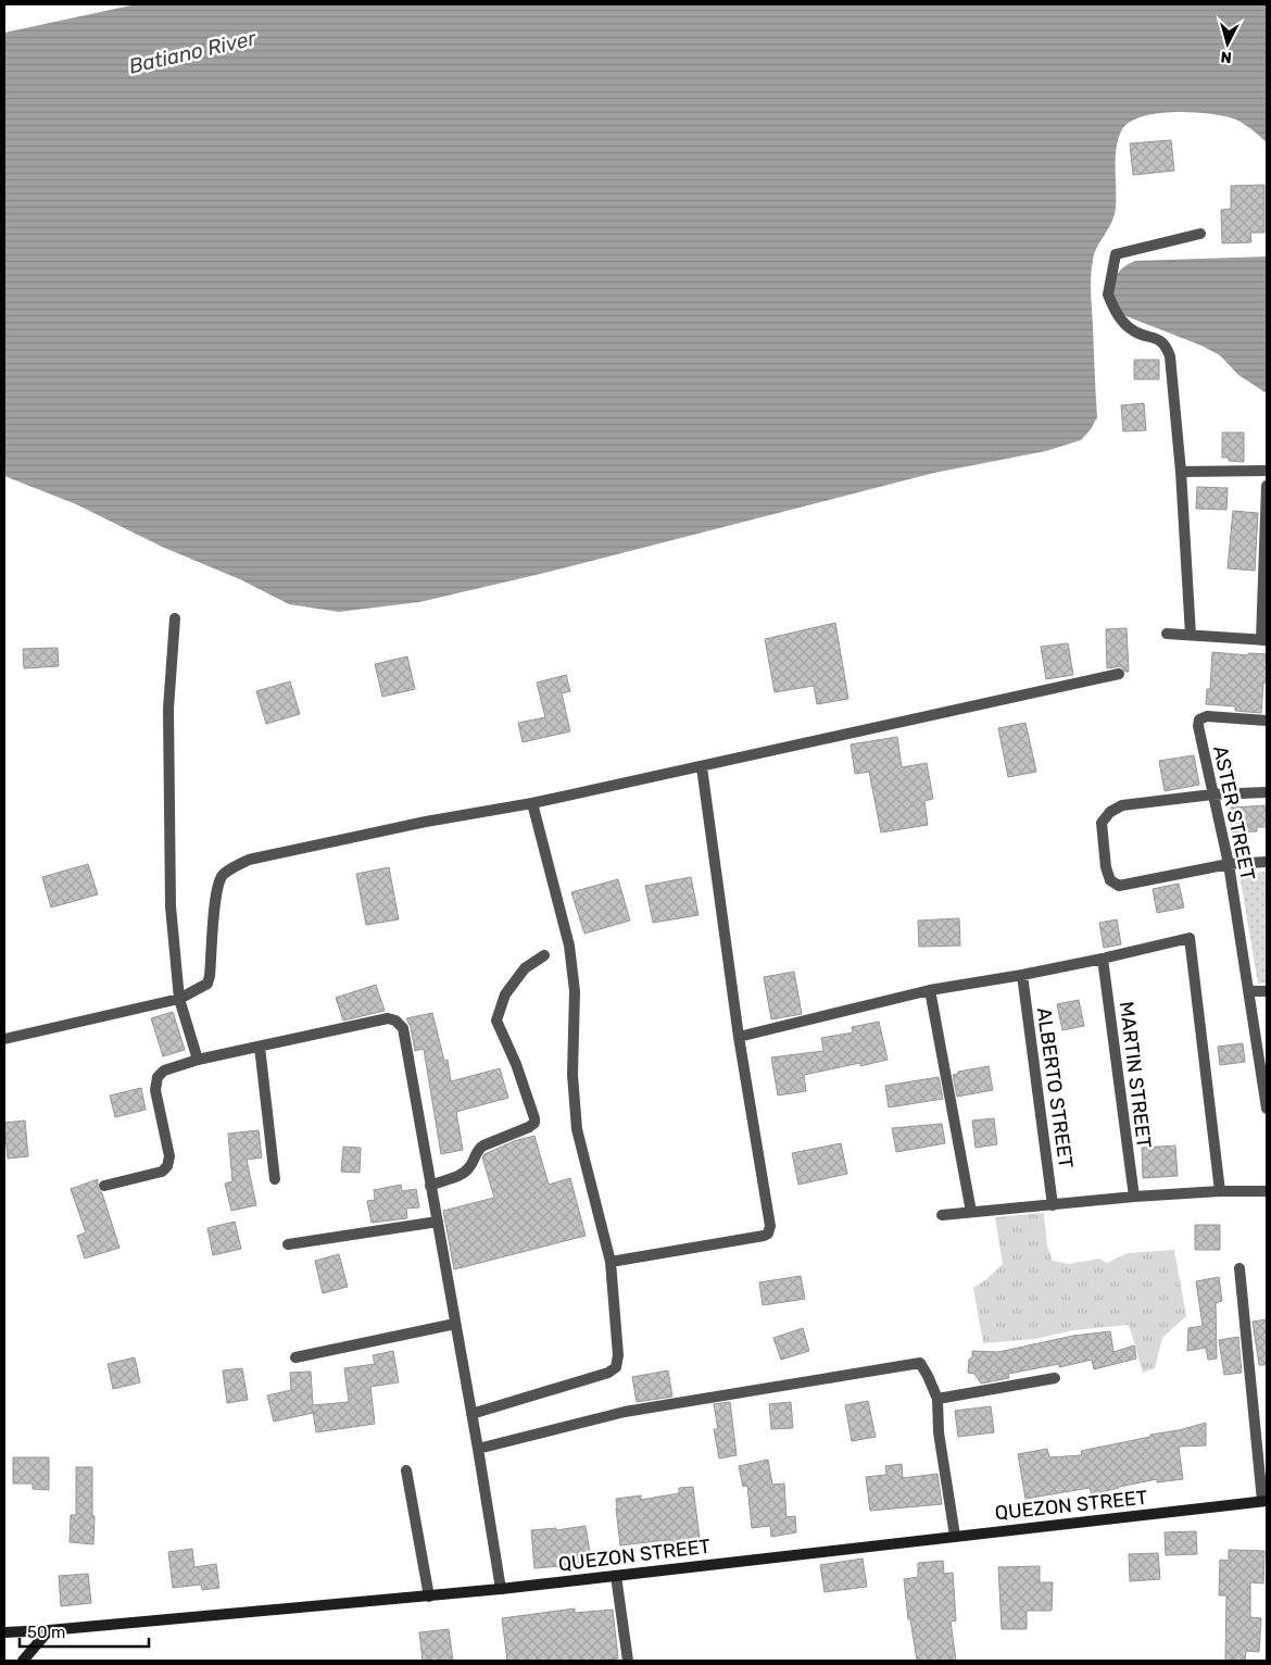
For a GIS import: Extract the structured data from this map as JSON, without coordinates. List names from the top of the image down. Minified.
{"streets":{"main road":["QUEZON STREET"],"street":["ASTER STREET","MARTIN STREET","ALBERTO STREET"]},"water":["Batiano River"],"scale_bar":"50 m","north":"bottom"}
